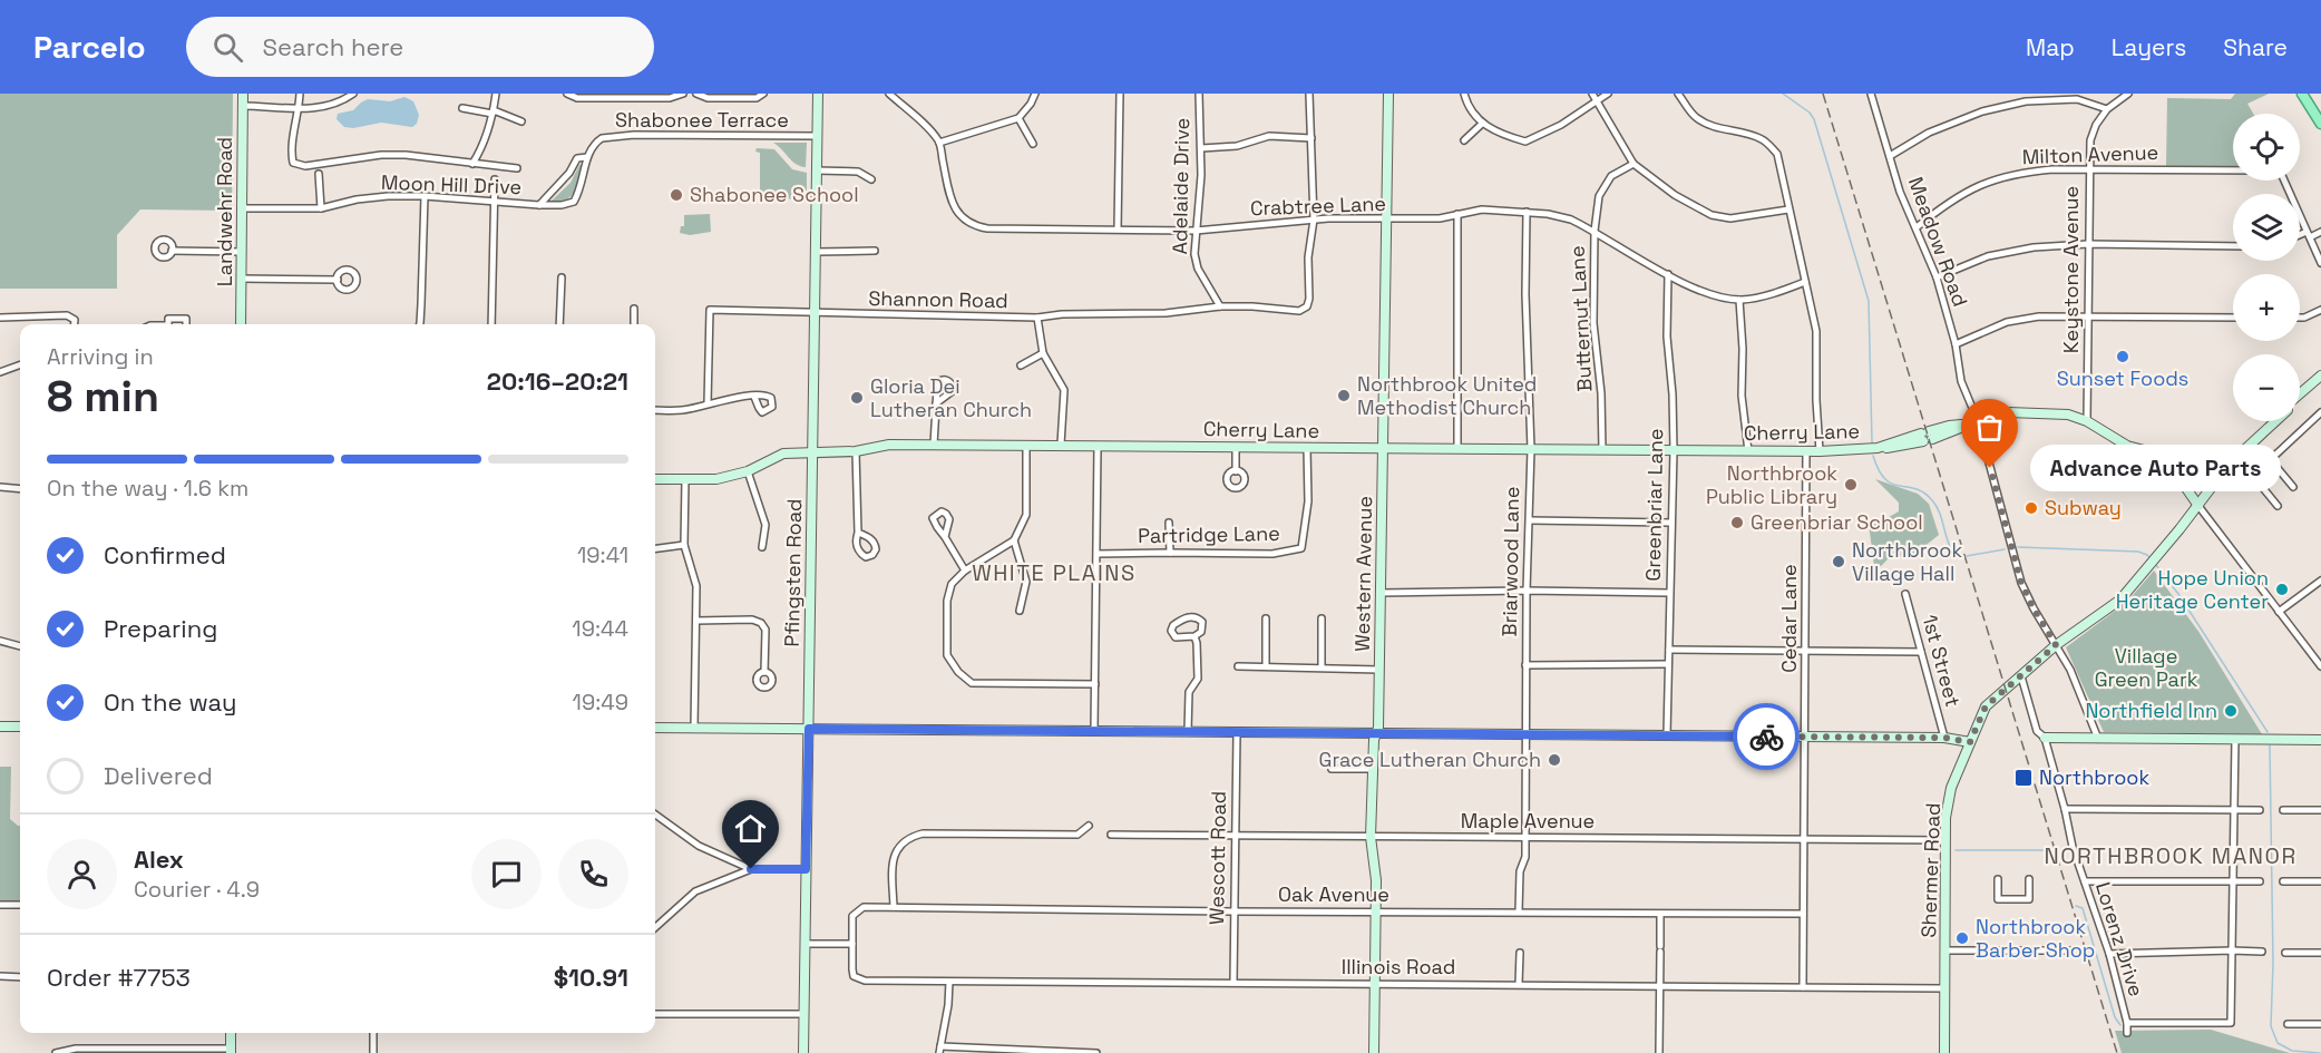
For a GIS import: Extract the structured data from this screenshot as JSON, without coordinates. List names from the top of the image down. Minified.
{"streets":{"street":["Shabonee Terrace","Milton Avenue","Moon Hill Drive","Adelaide Drive","Crabtree Lane","Landwehr Road","Meadow Road","Keystone Avenue","Shannon Road","Butternut Lane","Cherry Lane","Greenbriar Lane","Partridge Lane","Briarwood Lane","Pfingsten Road","Western Avenue","Cedar Lane","1st Street","Maple Avenue","Wescott Road","Shermer Road","Oak Avenue","Lorenz Drive","Illinois Road"]},"crossings":[["Shabonee Terrace","Moon Hill Drive"],["Shabonee Terrace","Pfingsten Road"],["Milton Avenue","Meadow Road"],["Milton Avenue","Keystone Avenue"],["Moon Hill Drive","Landwehr Road"],["Adelaide Drive","Crabtree Lane"],["Adelaide Drive","Shannon Road"],["Crabtree Lane","Shannon Road"],["Crabtree Lane","Butternut Lane"],["Crabtree Lane","Greenbriar Lane"],["Crabtree Lane","Briarwood Lane"],["Crabtree Lane","Western Avenue"],["Meadow Road","Cherry Lane"],["Meadow Road","Shermer Road"],["Keystone Avenue","Cherry Lane"],["Shannon Road","Pfingsten Road"],["Butternut Lane","Cherry Lane"],["Cherry Lane","Greenbriar Lane"],["Cherry Lane","Partridge Lane"],["Cherry Lane","Briarwood Lane"],["Cherry Lane","Pfingsten Road"],["Cherry Lane","Western Avenue"],["Cherry Lane","Cedar Lane"],["Cherry Lane","Shermer Road"],["Briarwood Lane","Maple Avenue"],["Briarwood Lane","Oak Avenue"],["Western Avenue","Maple Avenue"],["Western Avenue","Oak Avenue"],["Western Avenue","Illinois Road"],["Cedar Lane","Maple Avenue"],["Cedar Lane","Oak Avenue"],["Cedar Lane","Illinois Road"],["Maple Avenue","Wescott Road"],["Maple Avenue","Shermer Road"],["Wescott Road","Oak Avenue"],["Wescott Road","Illinois Road"],["Shermer Road","Lorenz Drive"],["Shermer Road","Illinois Road"],["Oak Avenue","Illinois Road"]],"districts":["WHITE PLAINS","NORTHBROOK MANOR"],"parks":["Village Green Park"],"places":{"other":["Shabonee School","Sunset Foods","Northbrook United Methodist Church","Gloria Dei Lutheran Church","Advance Auto Parts","Northbrook Public Library","Subway","Greenbriar School","Northbrook Village Hall","Hope Union Heritage Center","Northfield Inn","Grace Lutheran Church","Northbrook Barber Shop"],"transit":["Northbrook"]},"page":{"header":"Parcelo","search":"Search here","nav":["Map","Layers","Share"],"map_buttons":["+","−"],"heading":["8 min","Arriving in","20:16–20:21"],"panel":["Alex","Courier · 4.9","Order #7753","$10.91"],"bar":"On the way · 1.6 km","bubble":"Advance Auto Parts","list":[["Confirmed","19:41"],["Preparing","19:44"],["On the way","19:49"],"Delivered"]}}
